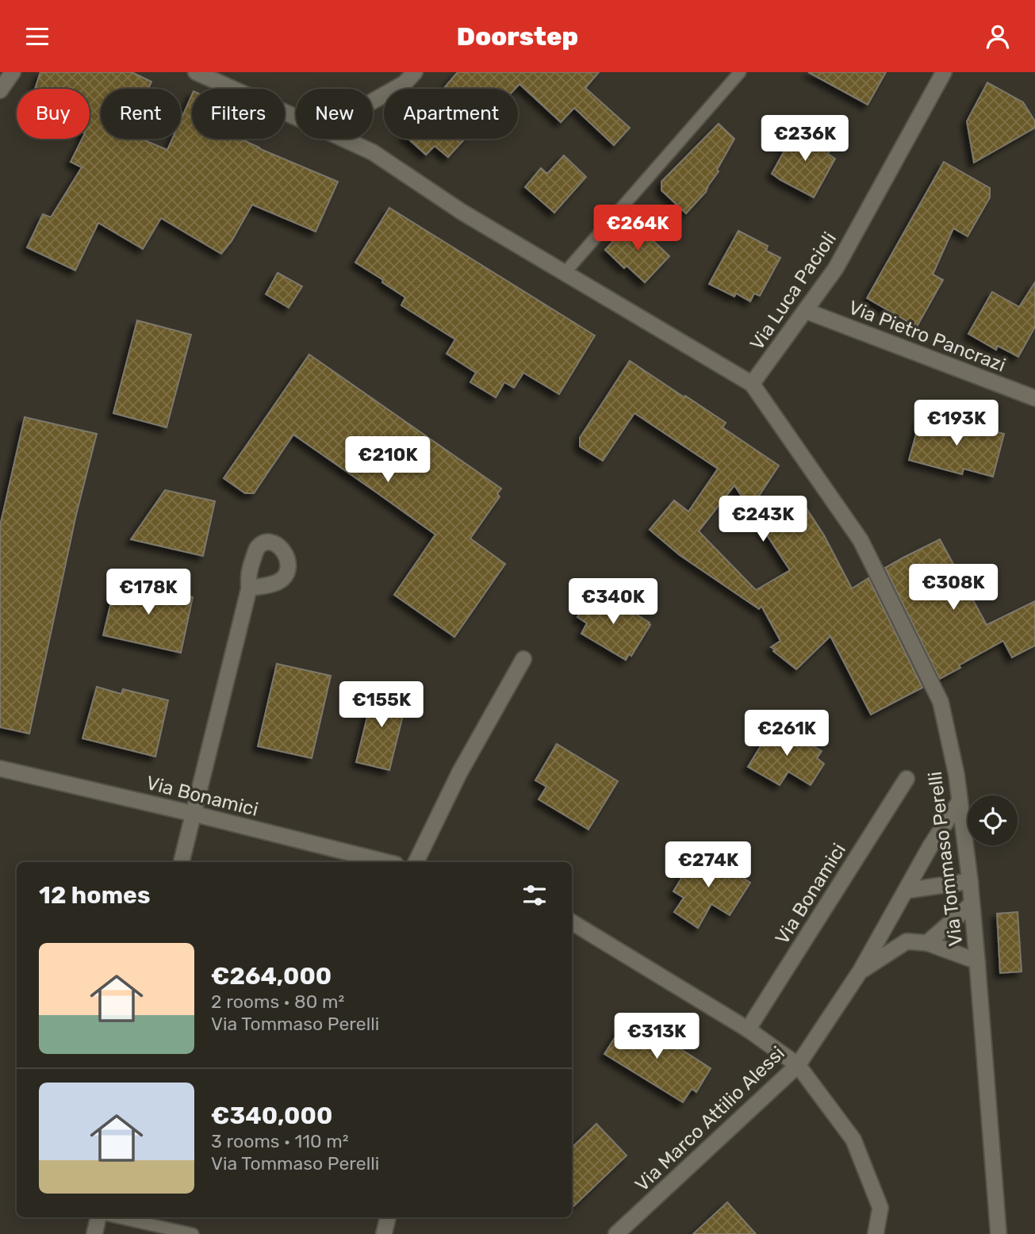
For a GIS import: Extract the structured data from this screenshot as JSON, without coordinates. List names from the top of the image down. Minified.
{"streets":{"street":["Via Luca Pacioli","Via Pietro Pancrazi","Via Bonamici","Via Tommaso Perelli","Via Marco Attilio Alessi"]},"crossings":[["Via Luca Pacioli","Via Pietro Pancrazi"],["Via Luca Pacioli","Via Tommaso Perelli"],["Via Tommaso Perelli","Via Marco Attilio Alessi"]],"page":{"header":"Doorstep","chip":["Buy","Rent","Filters","New","Apartment"],"price":["€236K","€264K","€193K","€210K","€243K","€308K","€178K","€340K","€155K","€261K","€274K","€313K"],"heading":"12 homes","list":[{"name":"€264,000","note":"2 rooms · 80 m² · Via Tommaso Perelli"},{"name":"€340,000","note":"3 rooms · 110 m² · Via Tommaso Perelli"}]}}
